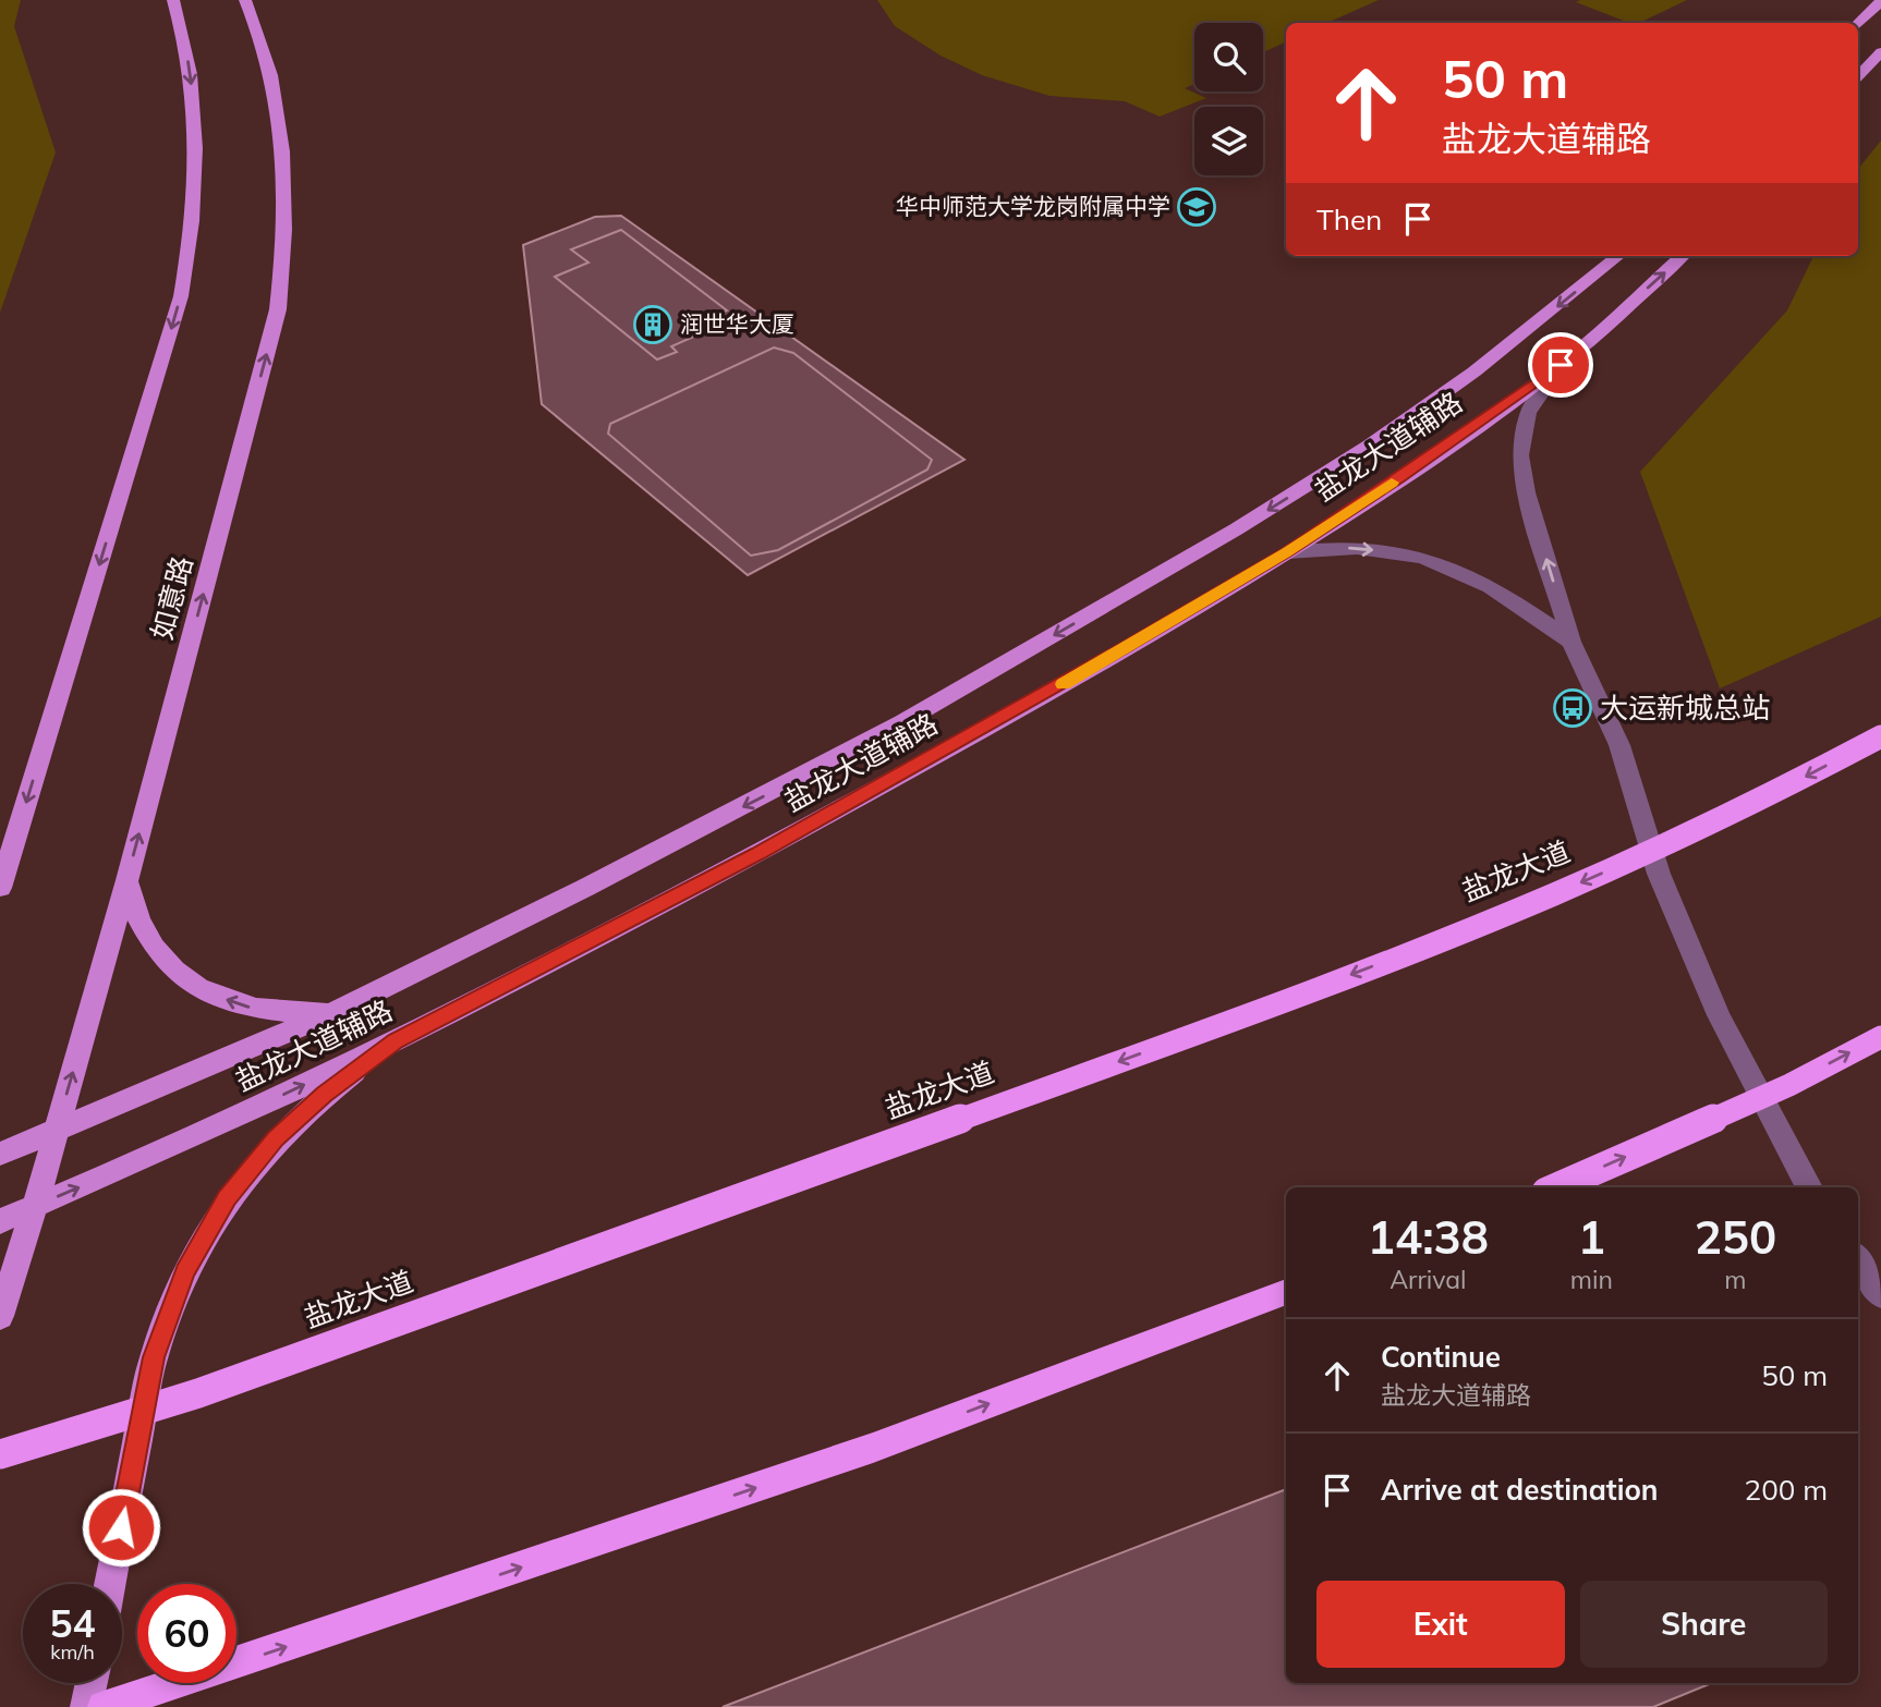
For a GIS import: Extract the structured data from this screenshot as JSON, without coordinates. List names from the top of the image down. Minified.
{"streets":{"highway":["盐龙大道"],"main road":["盐龙大道辅路","如意路"]},"crossings":[["盐龙大道辅路","如意路"]],"one_way":["盐龙大道"],"places":{"school or university":["华中师范大学龙岗附属中学"],"building":["润世华大厦"],"bus stop":["大运新城总站"]},"page":{"turn":["50 m","盐龙大道辅路"],"then":"Then","eta":["14:38","Arrival","1","min","250","m"],"list":[{"name":"Continue","note":"盐龙大道辅路","value":"50 m"},{"name":"Arrive at destination","value":"200 m"}],"buttons":["Exit","Share"],"speed":"54 km/h","limit":"60"}}
